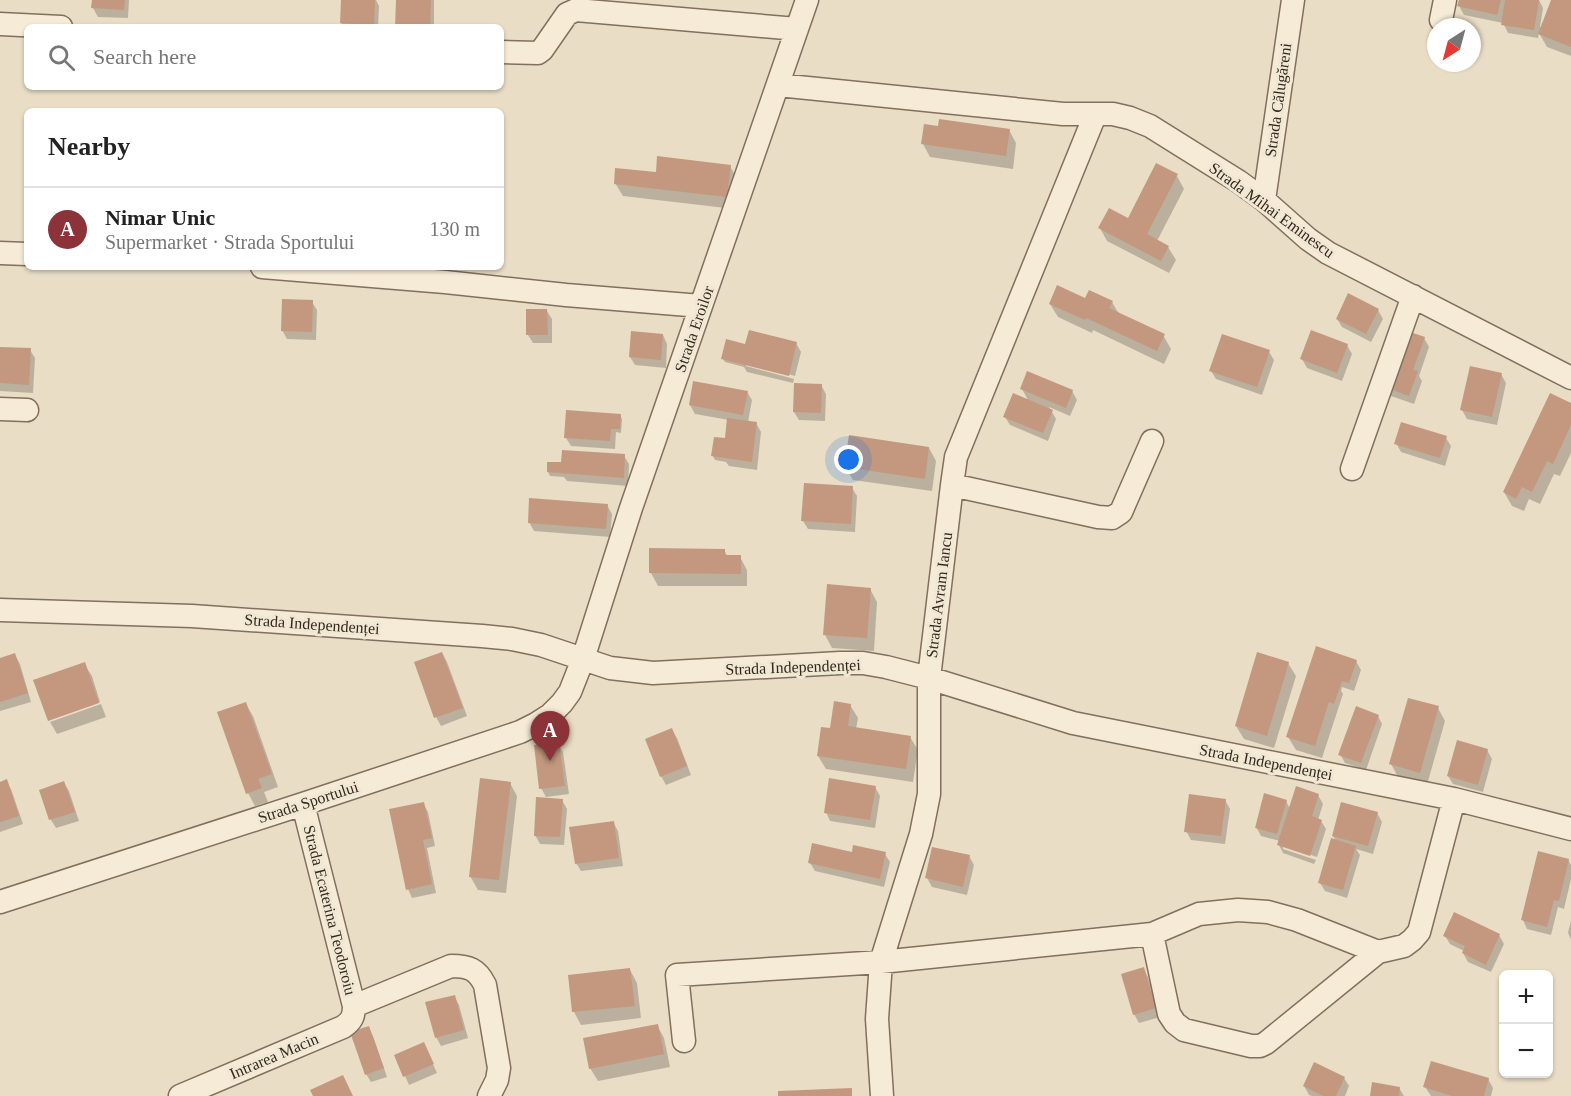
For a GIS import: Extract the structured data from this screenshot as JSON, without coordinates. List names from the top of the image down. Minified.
{"streets":{"street":["Strada Călugăreni","Strada Mihai Eminescu","Strada Eroilor","Strada Avram Iancu","Strada Independenței","Strada Sportului","Strada Ecaterina Teodoroiu","Intrarea Macin"]},"crossings":[["Strada Călugăreni","Strada Mihai Eminescu"],["Strada Mihai Eminescu","Strada Eroilor"],["Strada Mihai Eminescu","Strada Avram Iancu"],["Strada Eroilor","Strada Independenței"],["Strada Eroilor","Strada Sportului"],["Strada Avram Iancu","Strada Independenței"],["Strada Independenței","Strada Sportului"],["Strada Sportului","Strada Ecaterina Teodoroiu"],["Strada Ecaterina Teodoroiu","Intrarea Macin"]],"north":"bottom left","page":{"search":"Search here","heading":"Nearby","list":[{"mark":"A","name":"Nimar Unic","note":"Supermarket · Strada Sportului","value":"130 m"}],"pins":"A","map_buttons":["+","−"]}}
